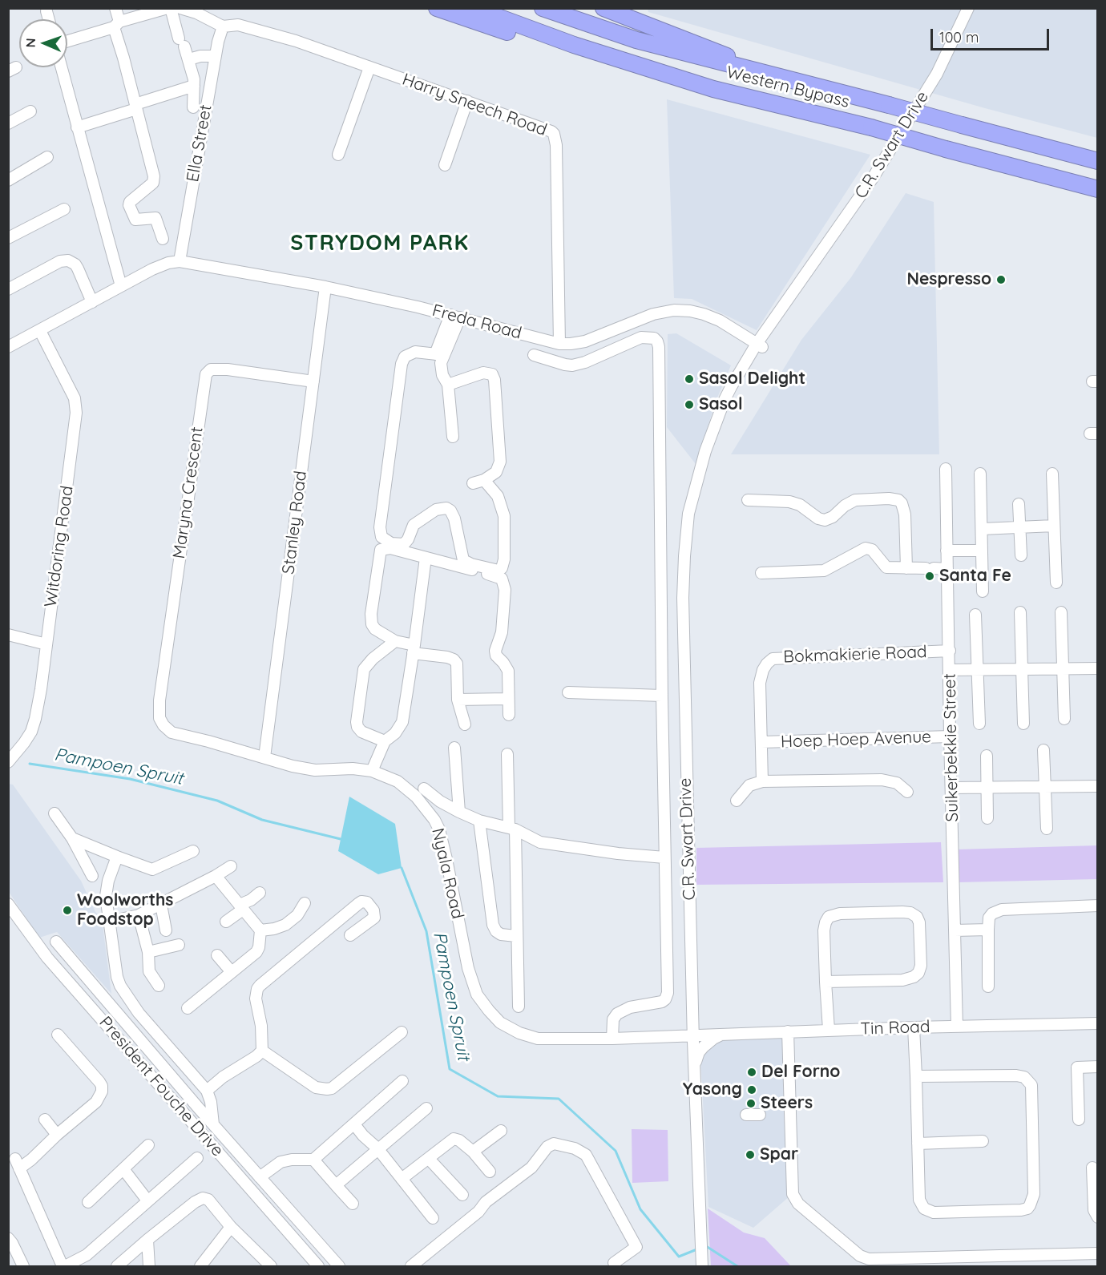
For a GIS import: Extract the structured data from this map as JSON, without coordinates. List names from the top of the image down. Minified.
{"streets":{"highway":["Western Bypass"],"street":["Harry Sneech Road","Ella Street","C.R. Swart Drive","Freda Road","Maryna Crescent","Stanley Road","Witdoring Road","Bokmakierie Road","Hoep Hoep Avenue","Suikerbekkie Street","Nyala Road","Tin Road","President Fouche Drive"]},"crossings":[["Harry Sneech Road","Ella Street"],["Harry Sneech Road","Freda Road"],["Ella Street","Freda Road"],["C.R. Swart Drive","Freda Road"],["C.R. Swart Drive","Nyala Road"],["C.R. Swart Drive","Tin Road"],["Freda Road","Stanley Road"],["Maryna Crescent","Stanley Road"],["Maryna Crescent","Nyala Road"],["Stanley Road","Nyala Road"],["Bokmakierie Road","Hoep Hoep Avenue"],["Bokmakierie Road","Suikerbekkie Street"],["Hoep Hoep Avenue","Suikerbekkie Street"],["Suikerbekkie Street","Tin Road"],["Nyala Road","Tin Road"]],"districts":["STRYDOM PARK"],"water":["Pampoen Spruit"],"places":["Nespresso","Sasol Delight","Sasol","Santa Fe","Woolworths Foodstop","Del Forno","Yasong","Steers","Spar"],"scale_bar":"100 m","north":"left"}
